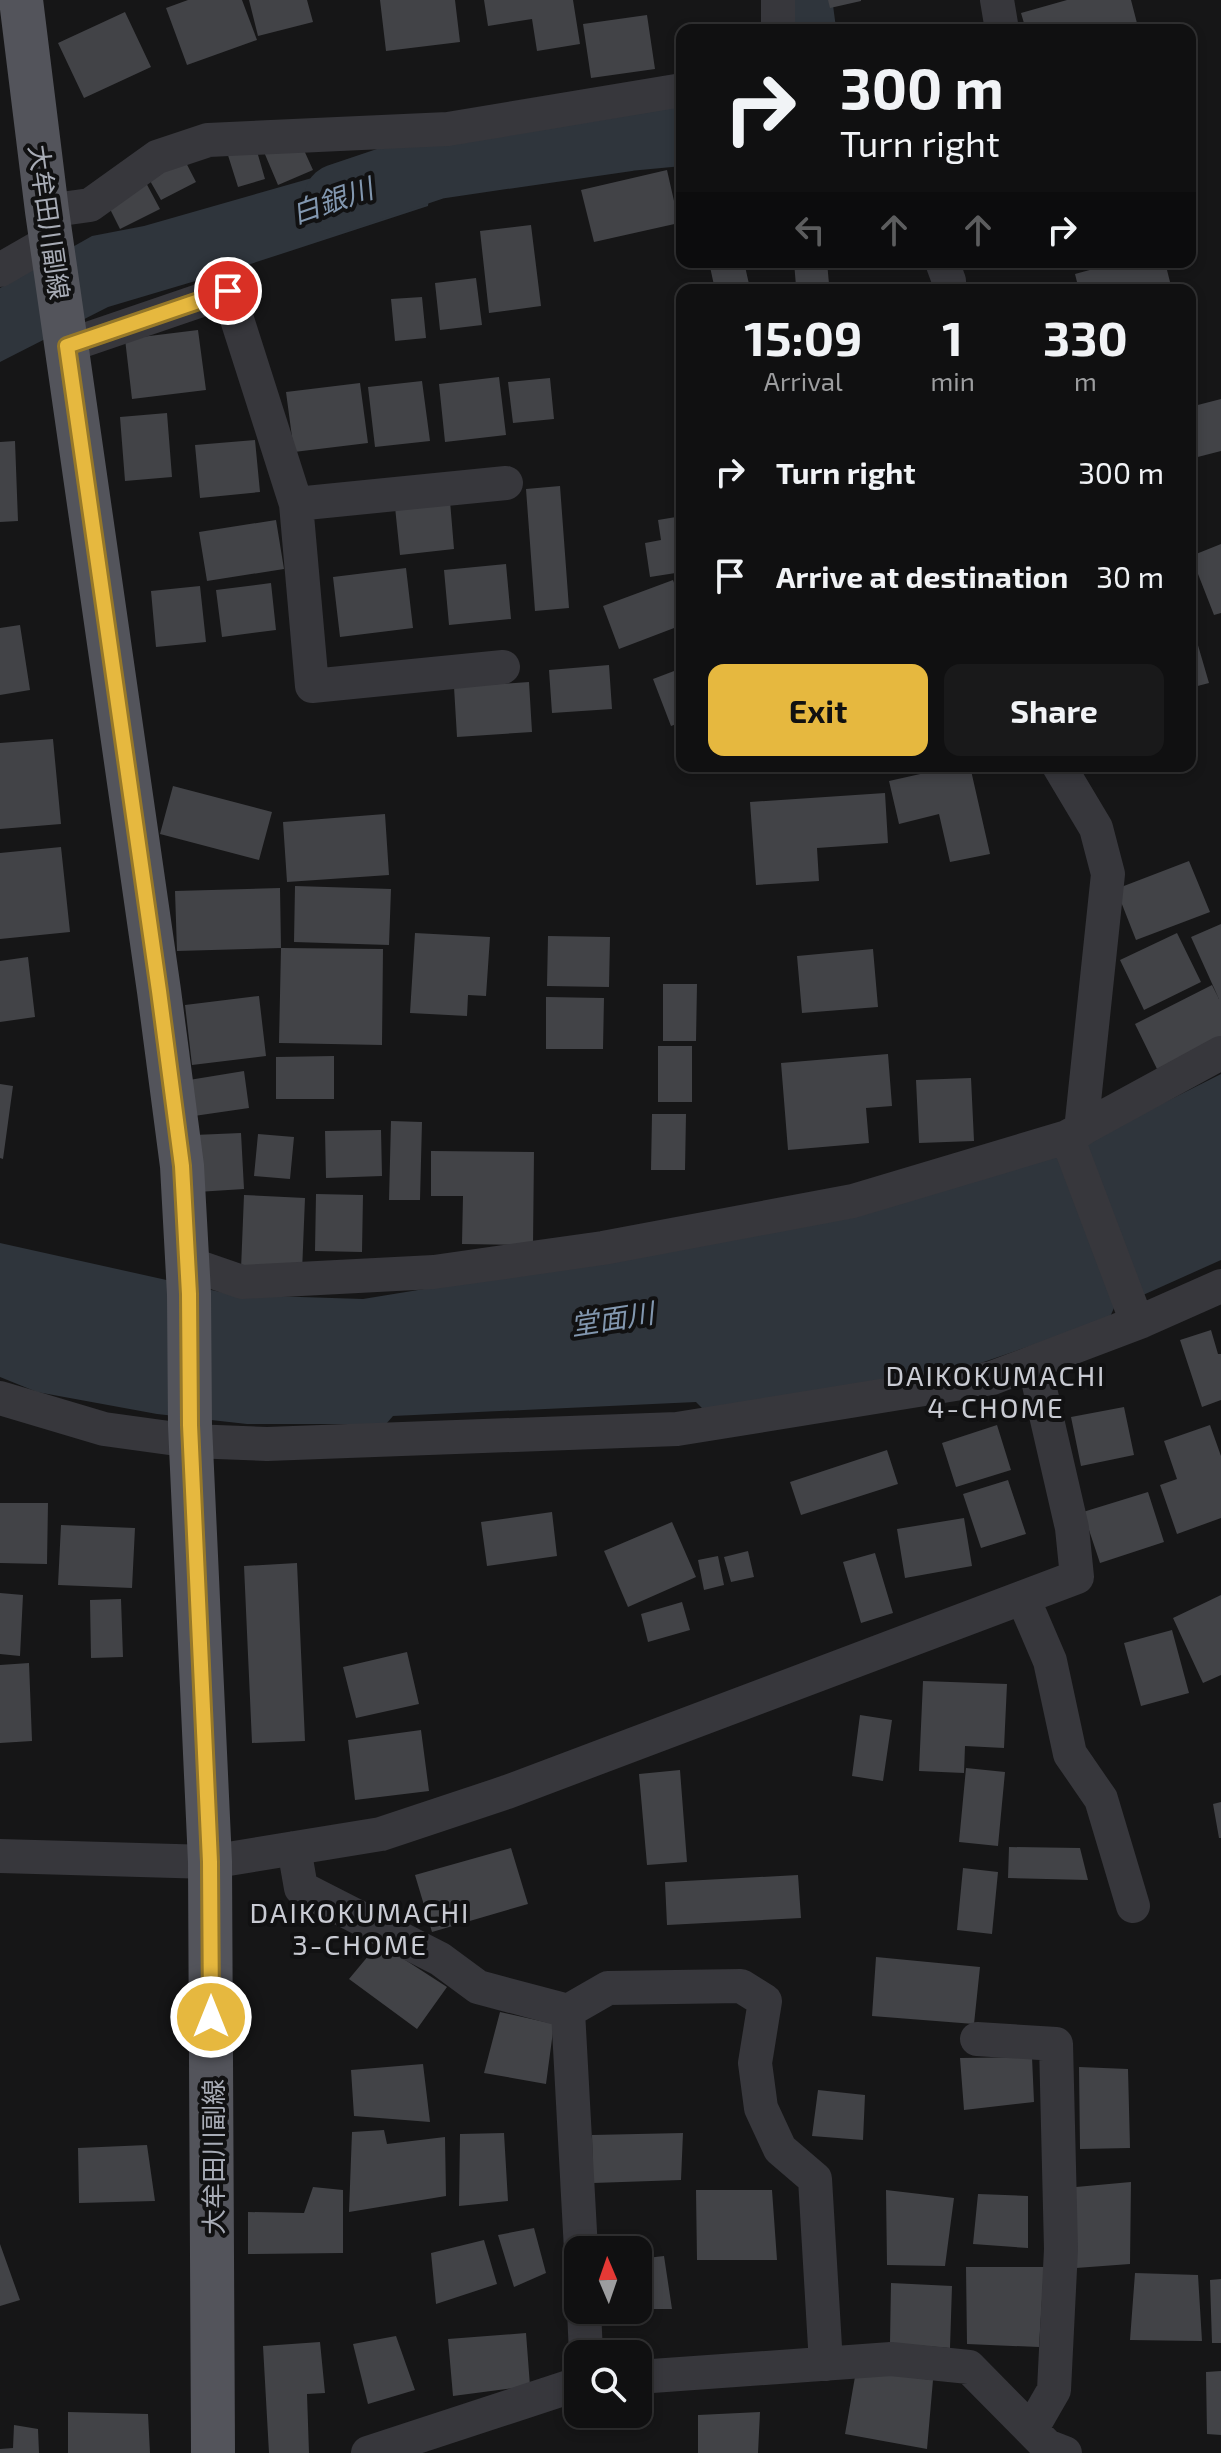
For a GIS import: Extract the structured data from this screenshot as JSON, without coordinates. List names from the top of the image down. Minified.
{"streets":{"main road":["大牟田川副線"]},"districts":["DAIKOKUMACHI 4-CHOME","DAIKOKUMACHI 3-CHOME"],"water":["白銀川","堂面川"],"north":"top","page":{"turn":["300 m","Turn right"],"eta":["15:09","Arrival","1","min","330","m"],"list":[{"name":"Turn right","value":"300 m"},{"name":"Arrive at destination","value":"30 m"}],"buttons":["Exit","Share"]}}
